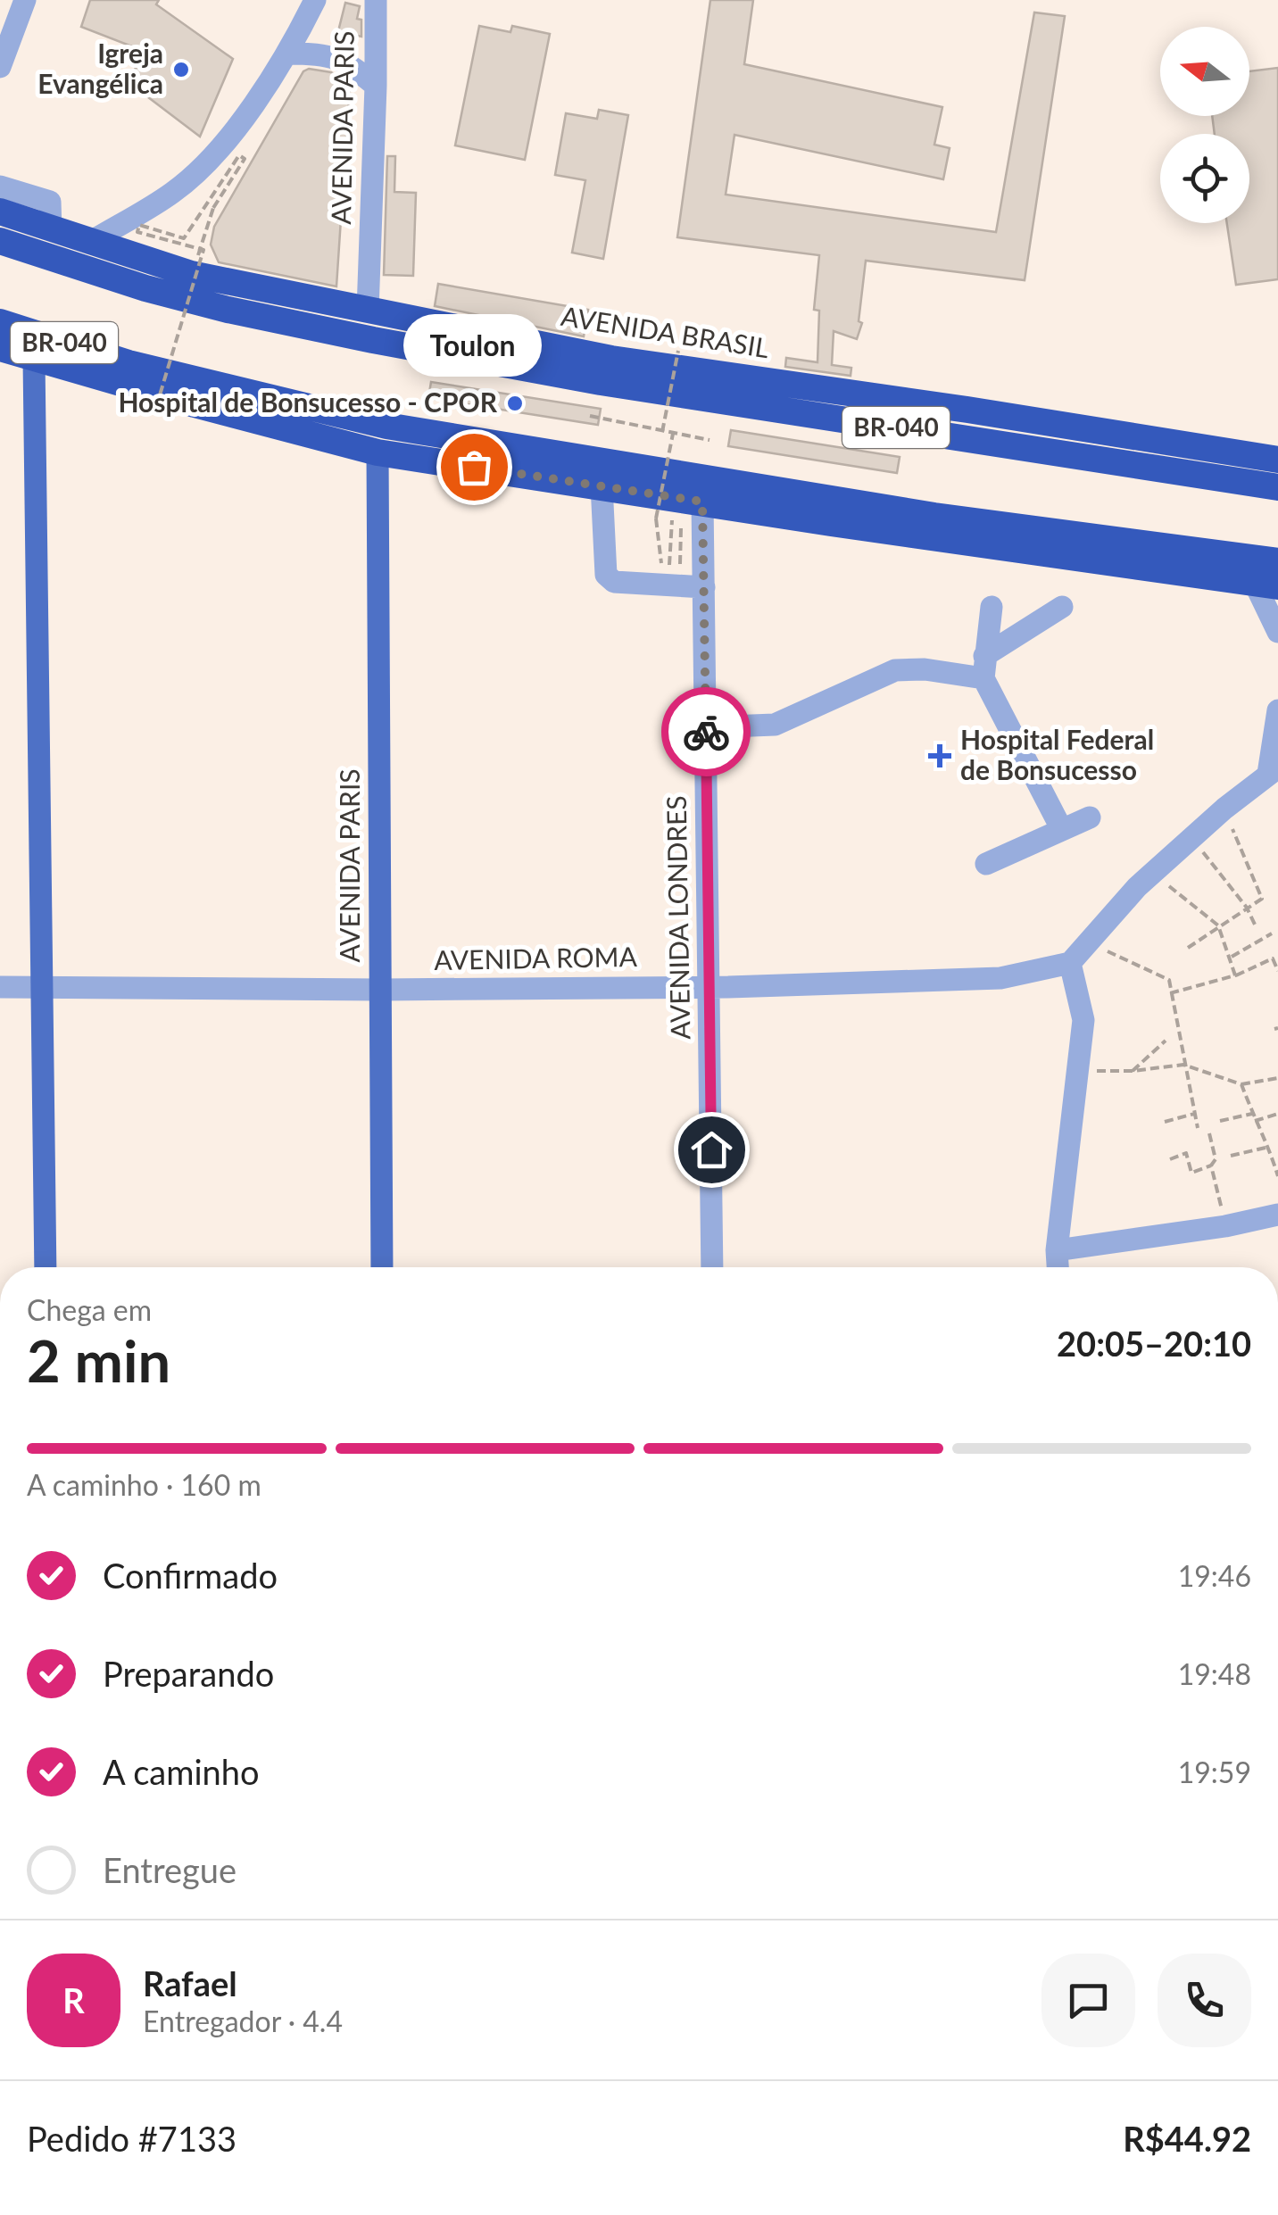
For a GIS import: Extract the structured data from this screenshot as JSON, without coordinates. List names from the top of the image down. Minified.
{"streets":{"highway":["AVENIDA BRASIL","BR-040"],"main road":["AVENIDA PARIS"],"street":["AVENIDA LONDRES","AVENIDA ROMA"]},"crossings":[["AVENIDA PARIS","AVENIDA BRASIL"],["AVENIDA PARIS","AVENIDA ROMA"],["AVENIDA LONDRES","AVENIDA ROMA"]],"places":{"other":["Igreja Evangélica","Hospital de Bonsucesso - CPOR","Toulon"],"health":["Hospital Federal de Bonsucesso"]},"north":"left","page":{"bubble":"Toulon","heading":["2 min","Chega em","20:05–20:10"],"panel":["Rafael","Entregador · 4.4","Pedido #7133","R$44.92"],"bar":"A caminho · 160 m","list":[["Confirmado","19:46"],["Preparando","19:48"],["A caminho","19:59"],"Entregue"],"round":"R"}}
